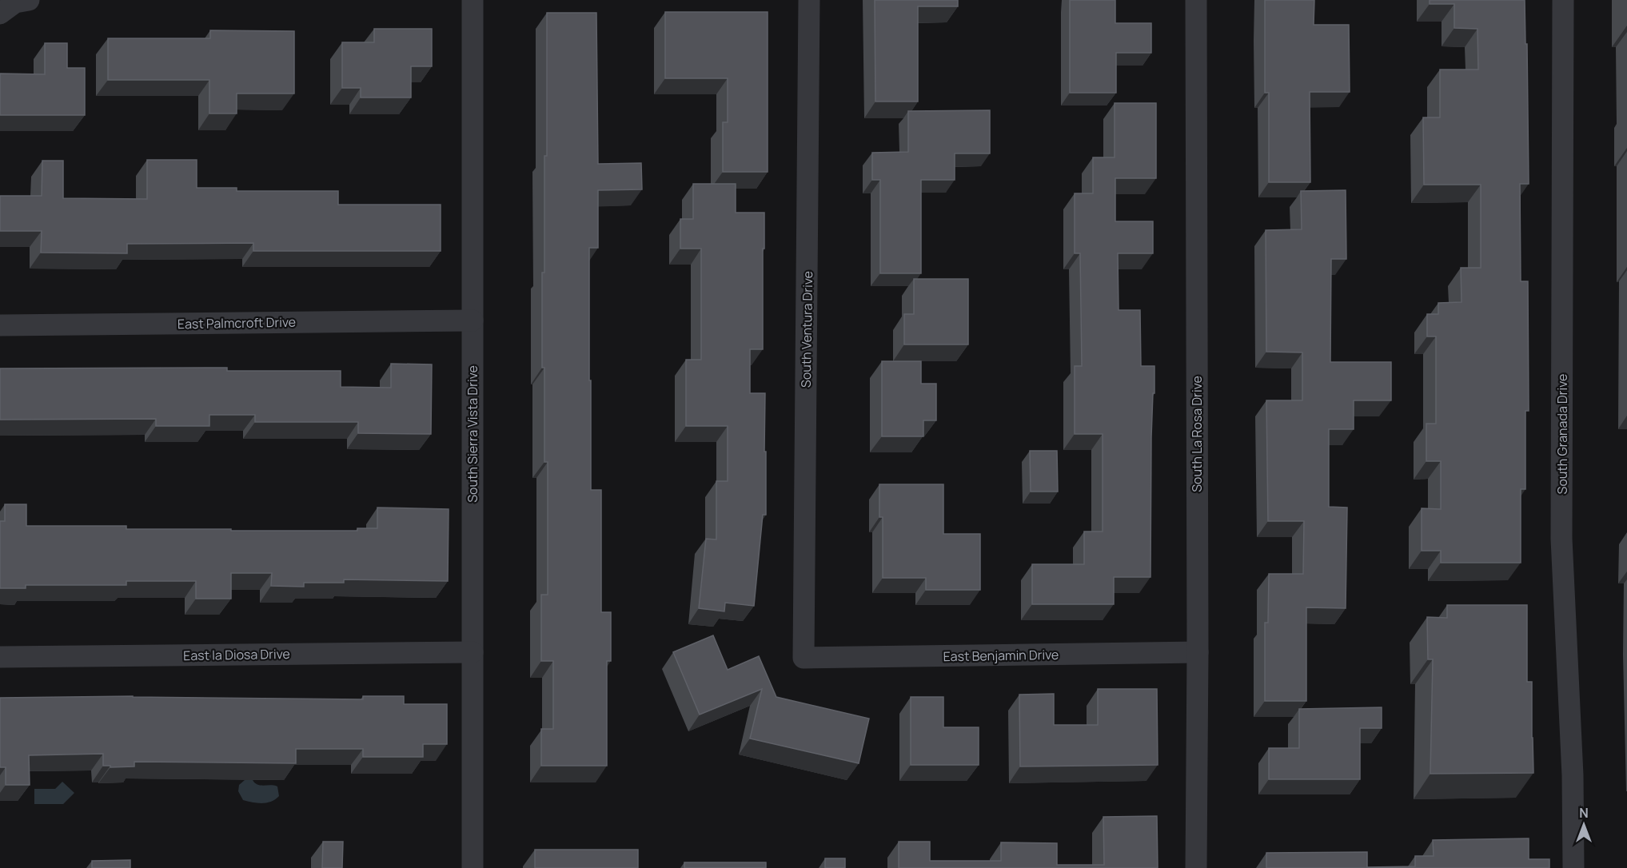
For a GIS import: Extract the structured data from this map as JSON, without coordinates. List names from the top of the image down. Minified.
{"streets":{"street":["East Palmcroft Drive","South Ventura Drive","South Sierra Vista Drive","South La Rosa Drive","South Granada Drive","East la Diosa Drive","East Benjamin Drive"]},"crossings":[["East Palmcroft Drive","South Sierra Vista Drive"],["South Ventura Drive","East Benjamin Drive"],["South Sierra Vista Drive","East la Diosa Drive"],["South La Rosa Drive","East Benjamin Drive"]],"north":"top"}
